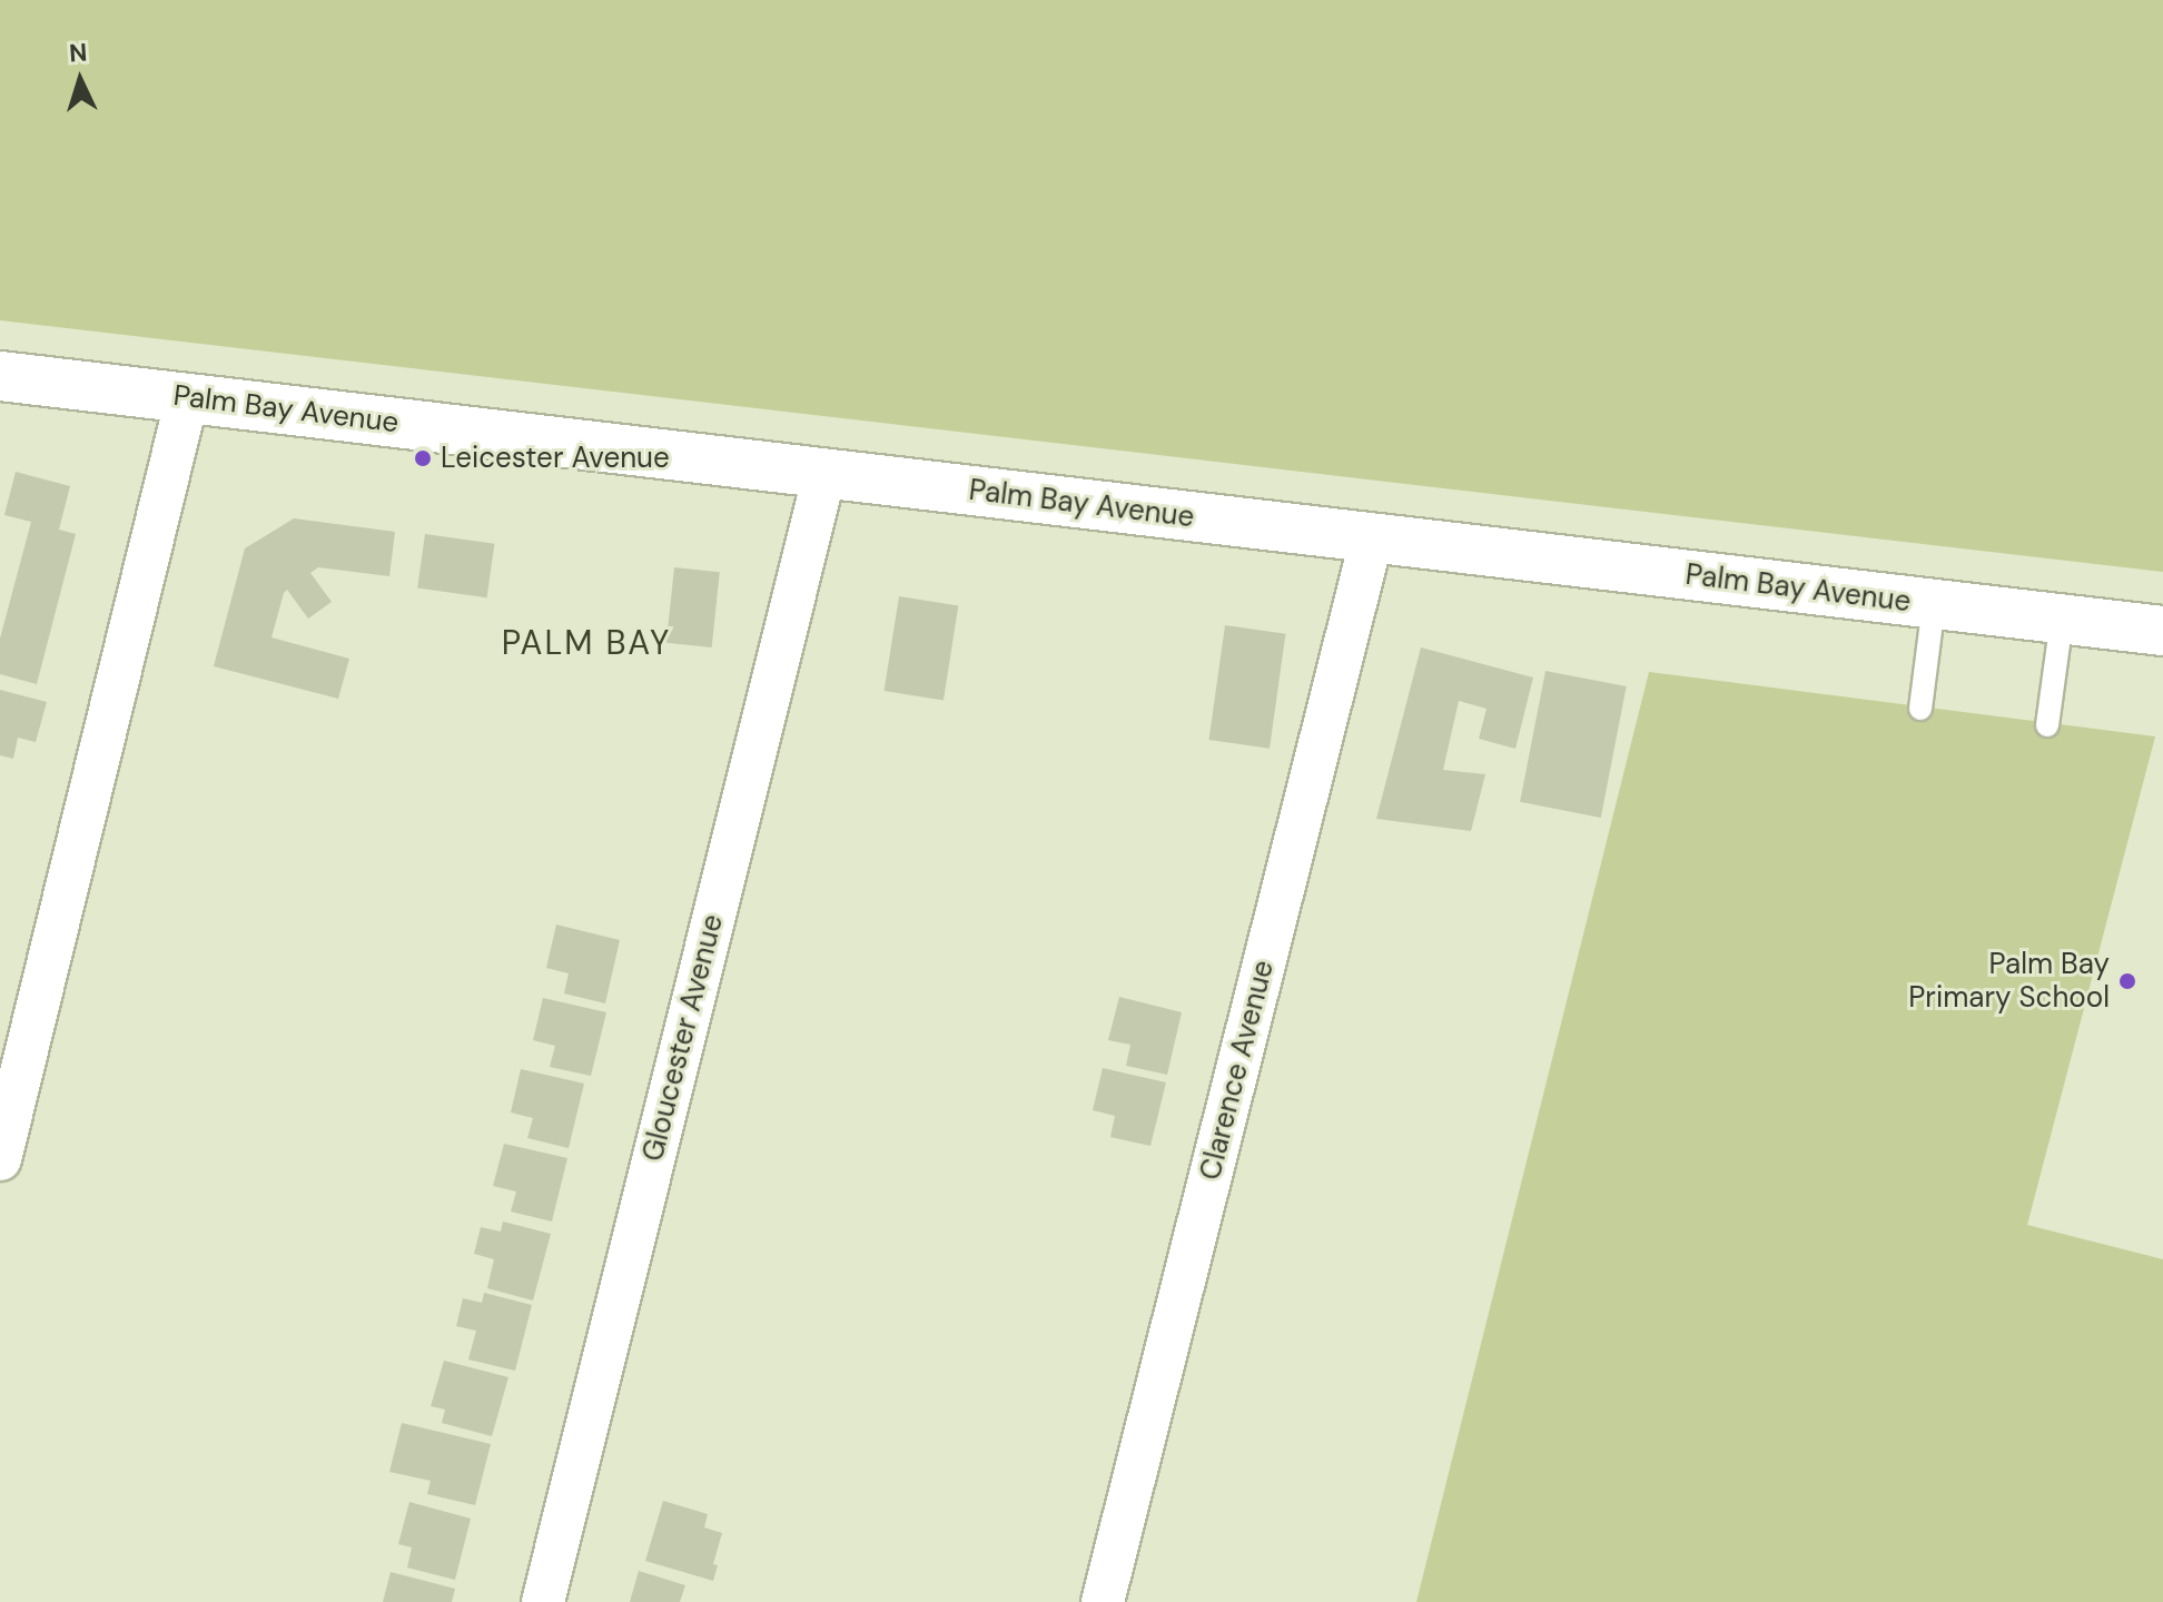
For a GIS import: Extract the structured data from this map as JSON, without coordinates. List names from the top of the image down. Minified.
{"streets":{"main road":["Palm Bay Avenue"],"street":["Gloucester Avenue","Clarence Avenue"]},"crossings":[["Palm Bay Avenue","Gloucester Avenue"],["Palm Bay Avenue","Clarence Avenue"]],"districts":["PALM BAY"],"places":["Leicester Avenue","Palm Bay Primary School"],"north":"top"}
